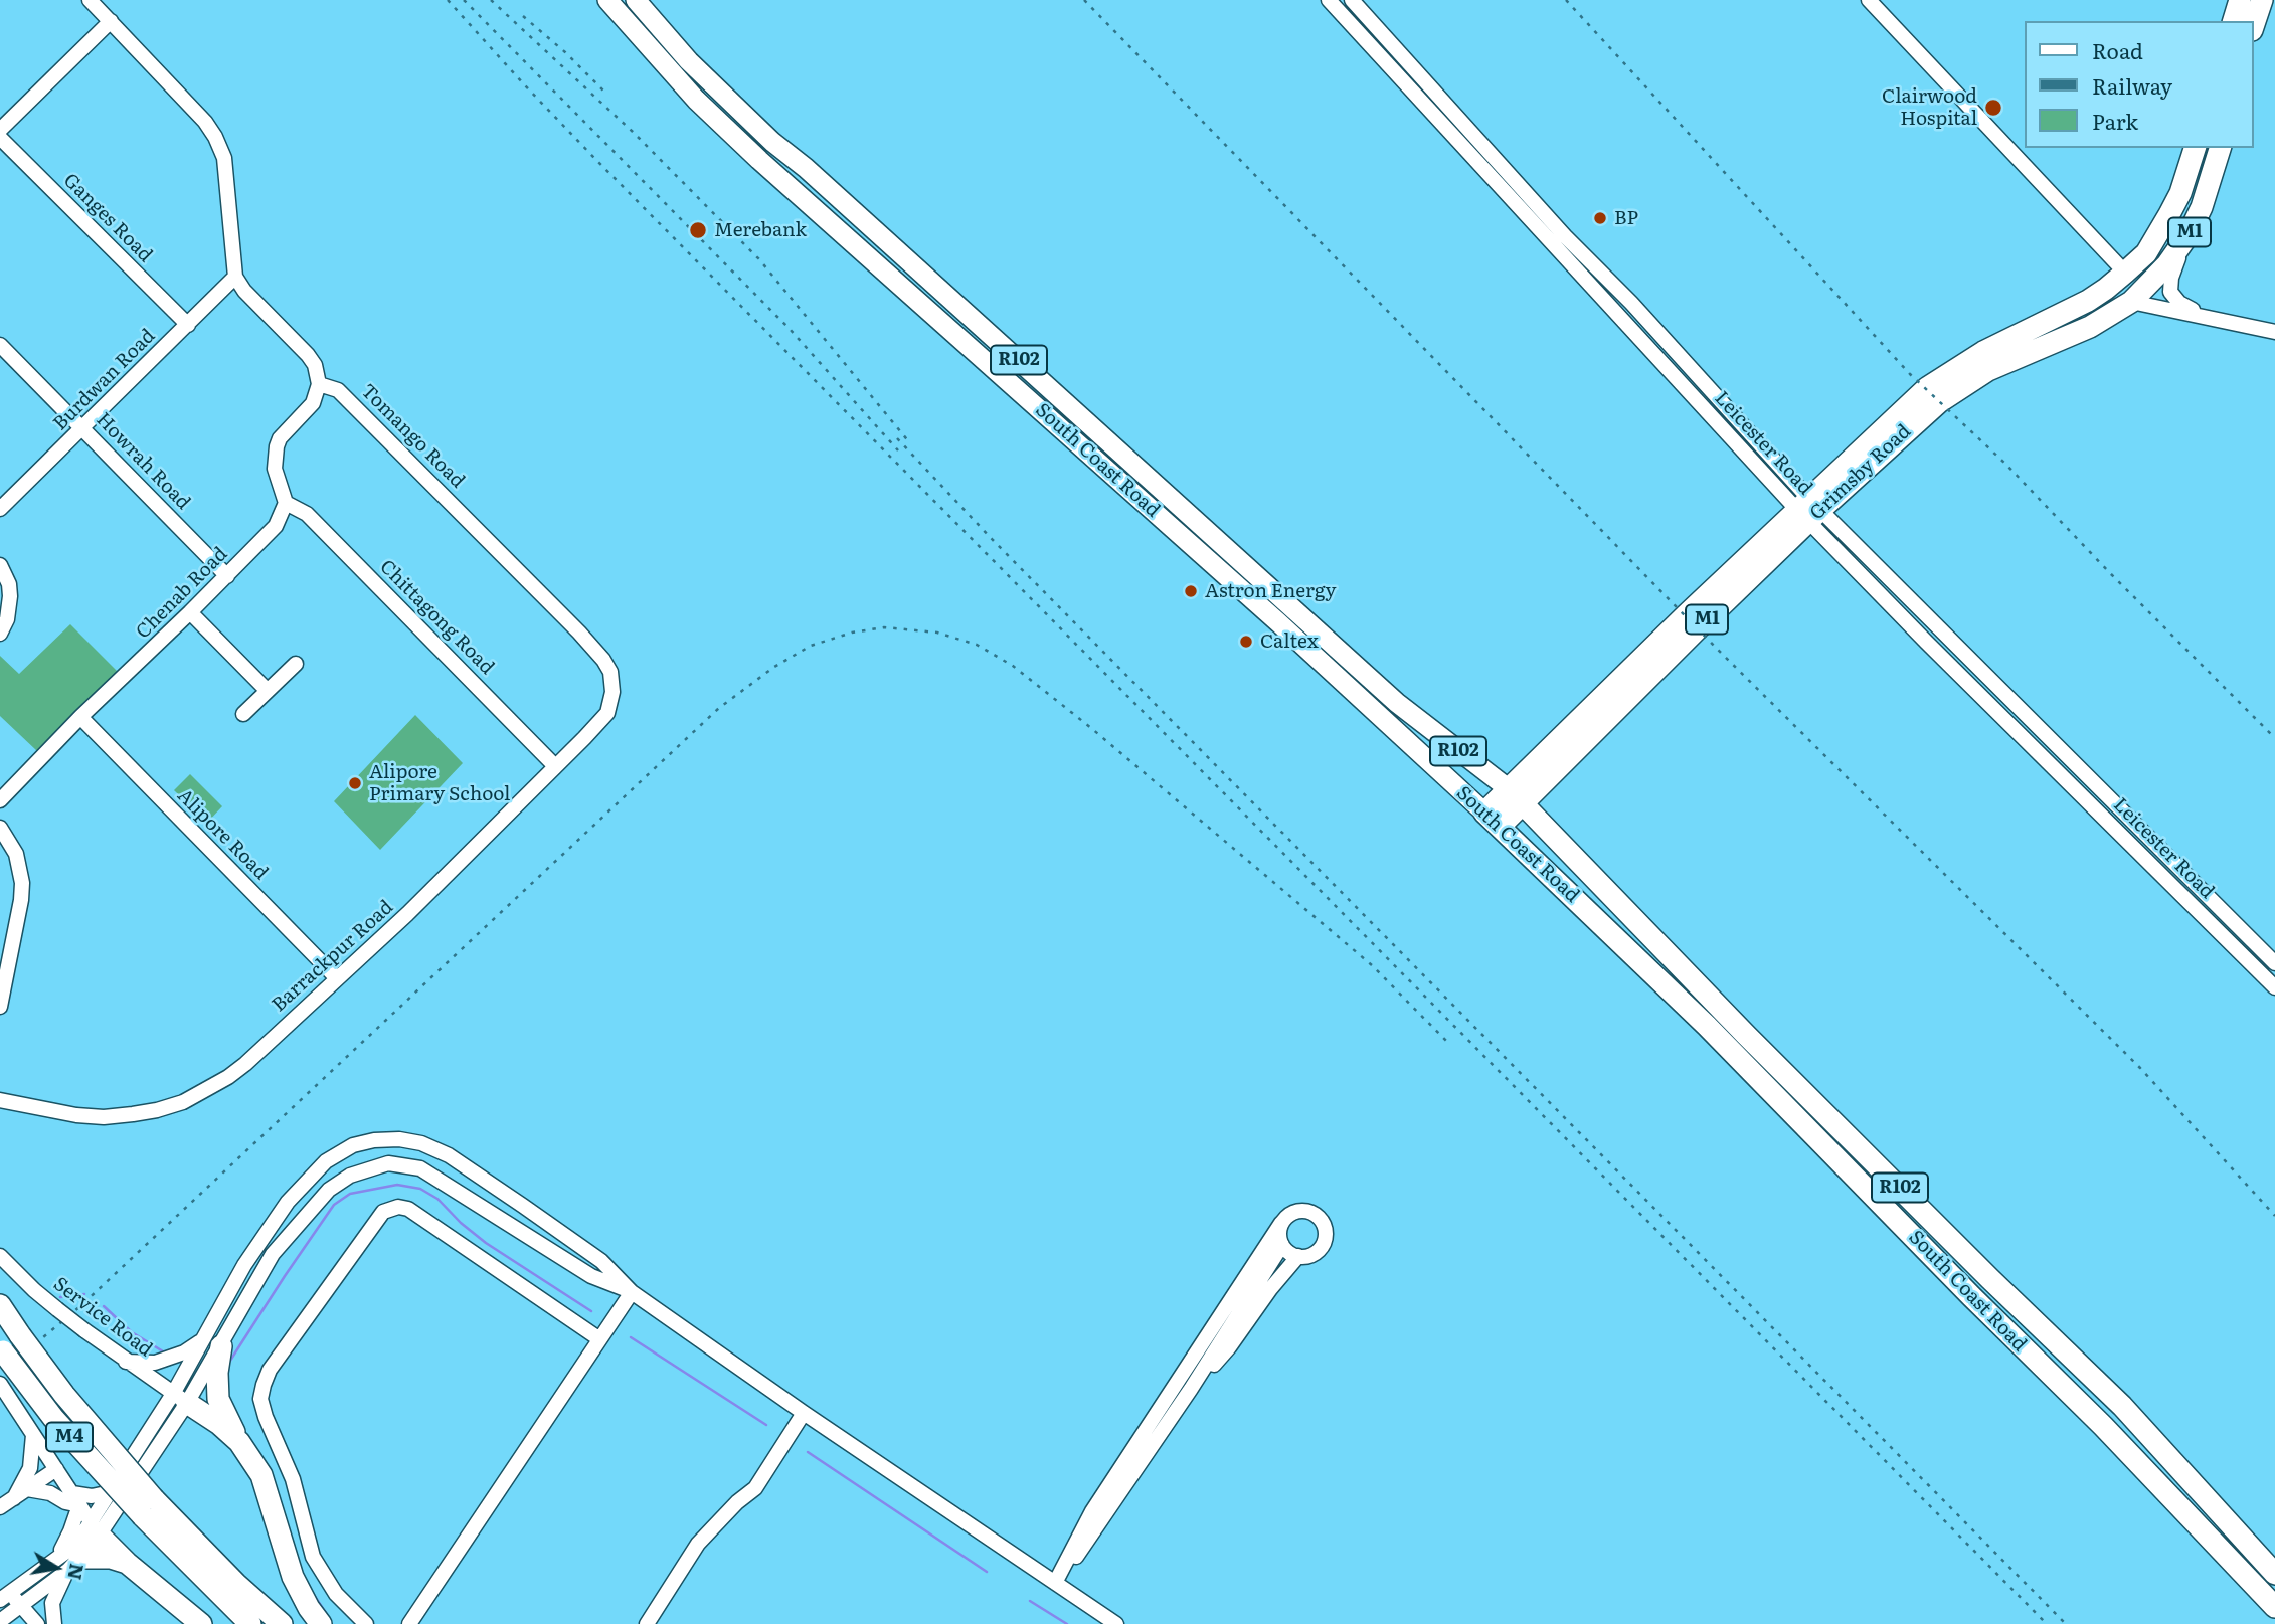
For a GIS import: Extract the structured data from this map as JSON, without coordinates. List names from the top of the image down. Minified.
{"streets":{"highway":["M1","R102","South Coast Road","Grimsby Road","M4"],"street":["Ganges Road","Burdwan Road","Tomango Road","Leicester Road","Howrah Road","Chenab Road","Chittagong Road","Alipore Road","Barrackpur Road","Service Road"]},"crossings":[["Ganges Road","Burdwan Road"],["Burdwan Road","Howrah Road"],["Tomango Road","Barrackpur Road"],["Leicester Road","Grimsby Road"],["South Coast Road","Grimsby Road"],["Howrah Road","Chenab Road"],["Chenab Road","Chittagong Road"],["Chenab Road","Alipore Road"],["Chittagong Road","Barrackpur Road"],["Alipore Road","Barrackpur Road"]],"places":["Clairwood Hospital","BP","Merebank","Astron Energy","Caltex","Alipore Primary School"],"legend":["Road","Railway","Park"],"north":"right"}
